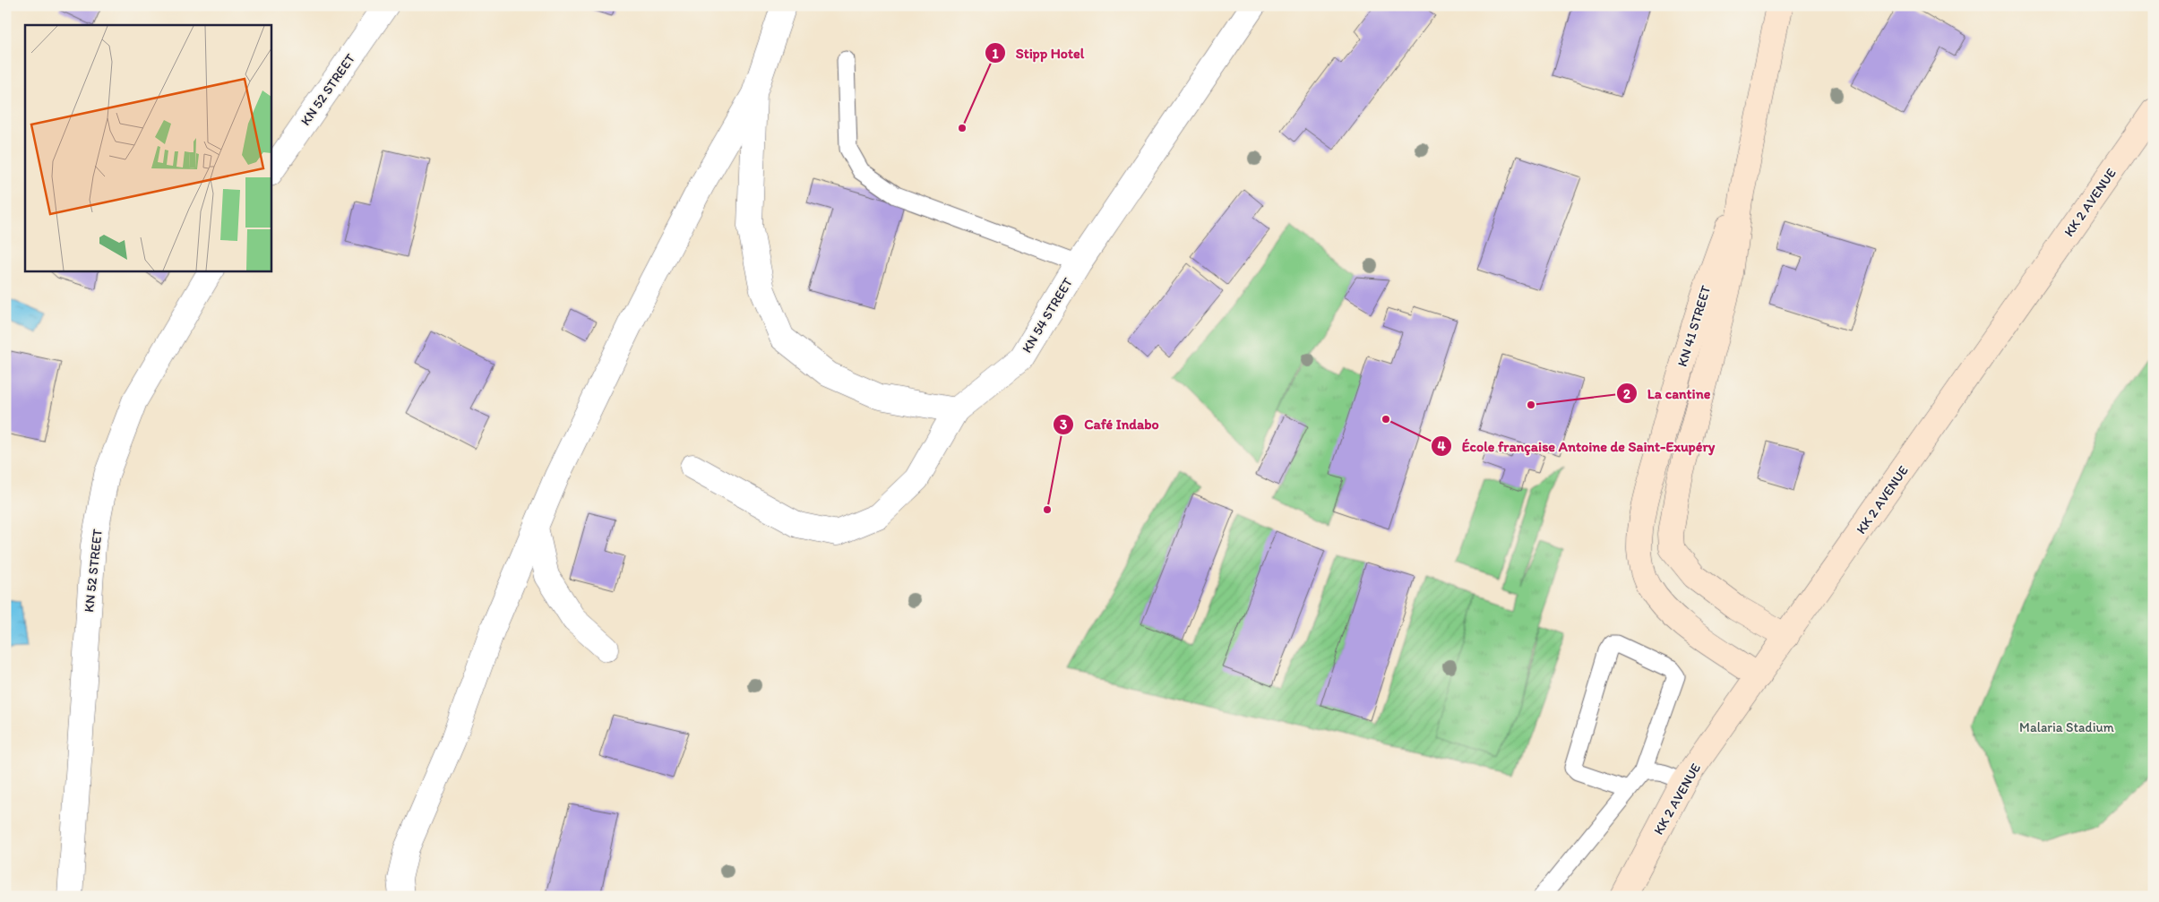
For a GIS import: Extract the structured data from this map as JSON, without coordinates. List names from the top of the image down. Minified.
{"streets":{"main road":["KK 2 AVENUE","KN 41 STREET"],"street":["KN 52 STREET","KN 54 STREET"]},"crossings":[["KK 2 AVENUE","KN 41 STREET"]],"parks":["Malaria Stadium"],"places":["Stipp Hotel","La cantine","École française Antoine de Saint-Exupéry","Café Indabo"]}
